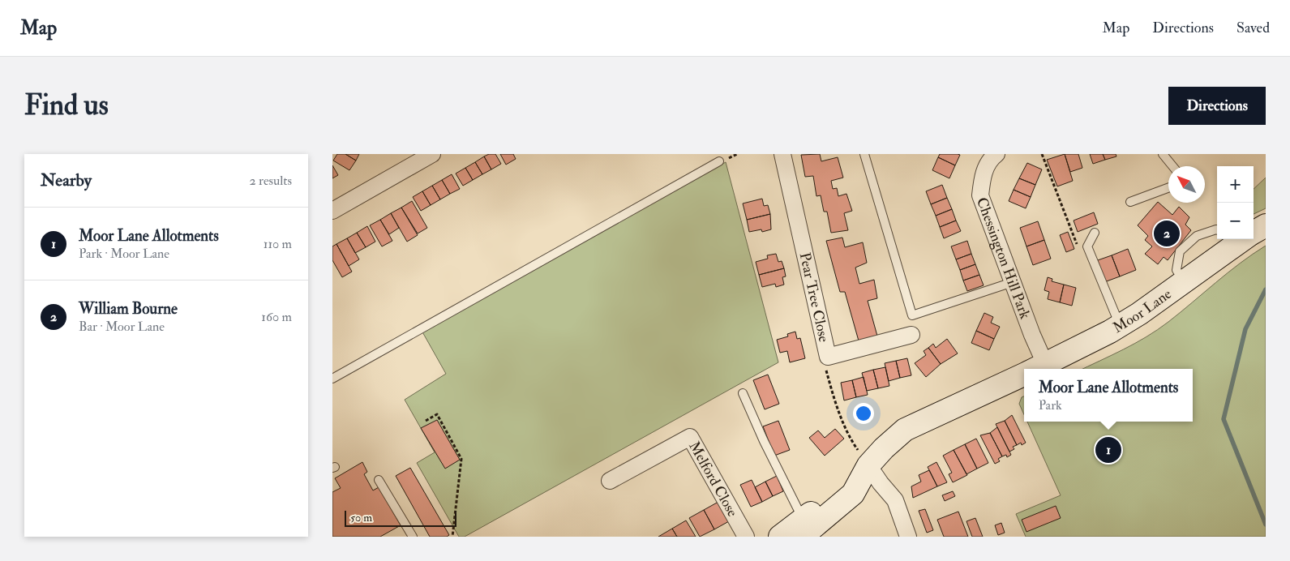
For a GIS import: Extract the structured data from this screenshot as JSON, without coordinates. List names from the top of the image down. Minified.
{"streets":{"street":["Chessington Hill Park","Pear Tree Close","Moor Lane","Melford Close"]},"scale_bar":"50 m","north":"top left","page":{"header":"Map","nav":["Map","Directions","Saved"],"buttons":"Directions","title":"Find us","heading":["Nearby","2 results"],"map_buttons":["+","−"],"list":[{"mark":"1","name":"Moor Lane Allotments","note":"Park · Moor Lane","value":"110 m"},{"mark":"2","name":"William Bourne","note":"Bar · Moor Lane","value":"160 m"}],"pins":["2","1"],"popup":["Moor Lane Allotments","Park"],"scale":"50 m"}}
